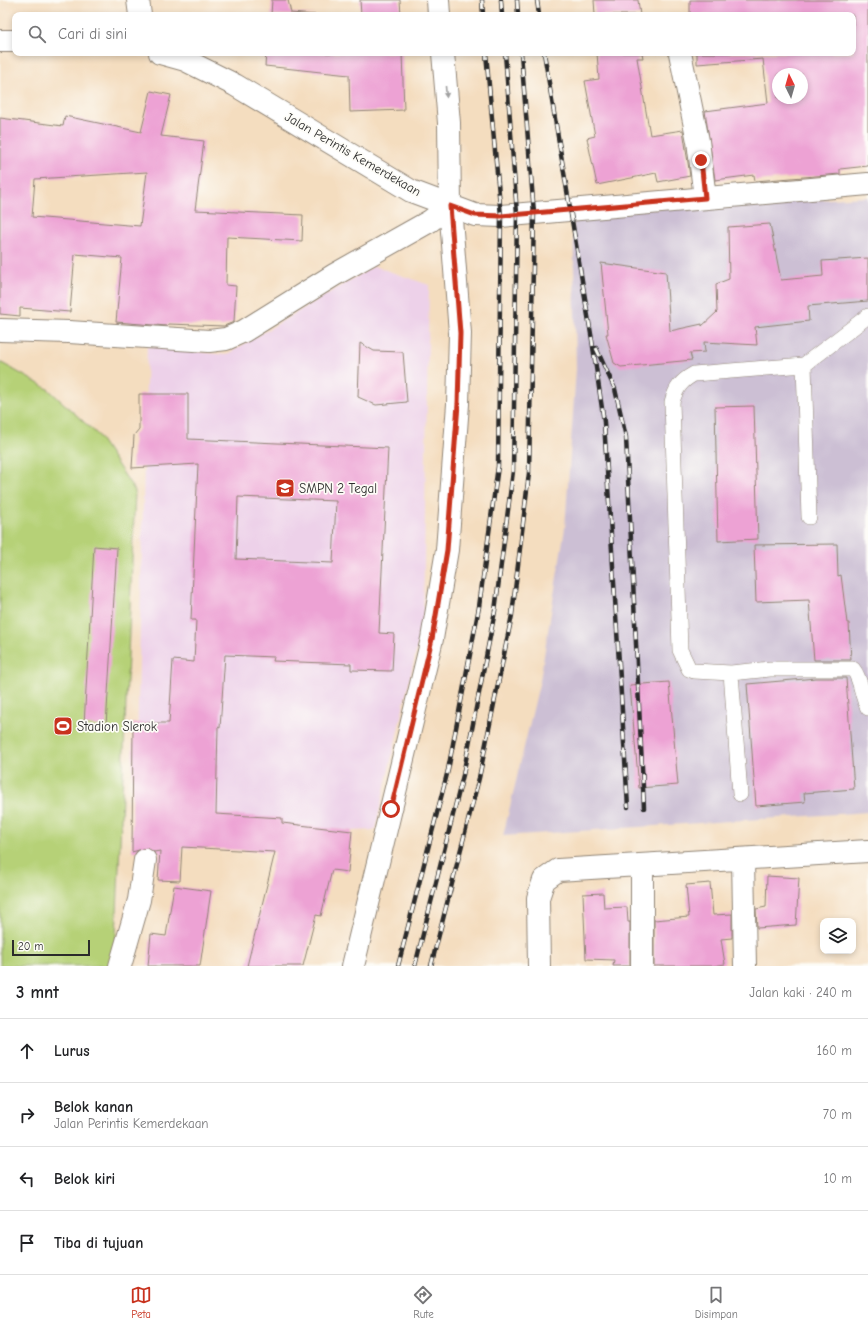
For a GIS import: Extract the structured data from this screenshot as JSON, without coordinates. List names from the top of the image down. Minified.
{"streets":{"street":["Jalan Perintis Kemerdekaan"]},"places":{"school or university":["SMPN 2 Tegal"],"sports":["Stadion Slerok"]},"scale_bar":"20 m","north":"top","page":{"search":"Cari di sini","scale":"20 m","heading":["3 mnt","Jalan kaki · 240 m"],"list":[["Lurus","160 m"],["Belok kanan","Jalan Perintis Kemerdekaan","70 m"],["Belok kiri","10 m"],"Tiba di tujuan"],"nav":["Peta","Rute","Disimpan"]}}
